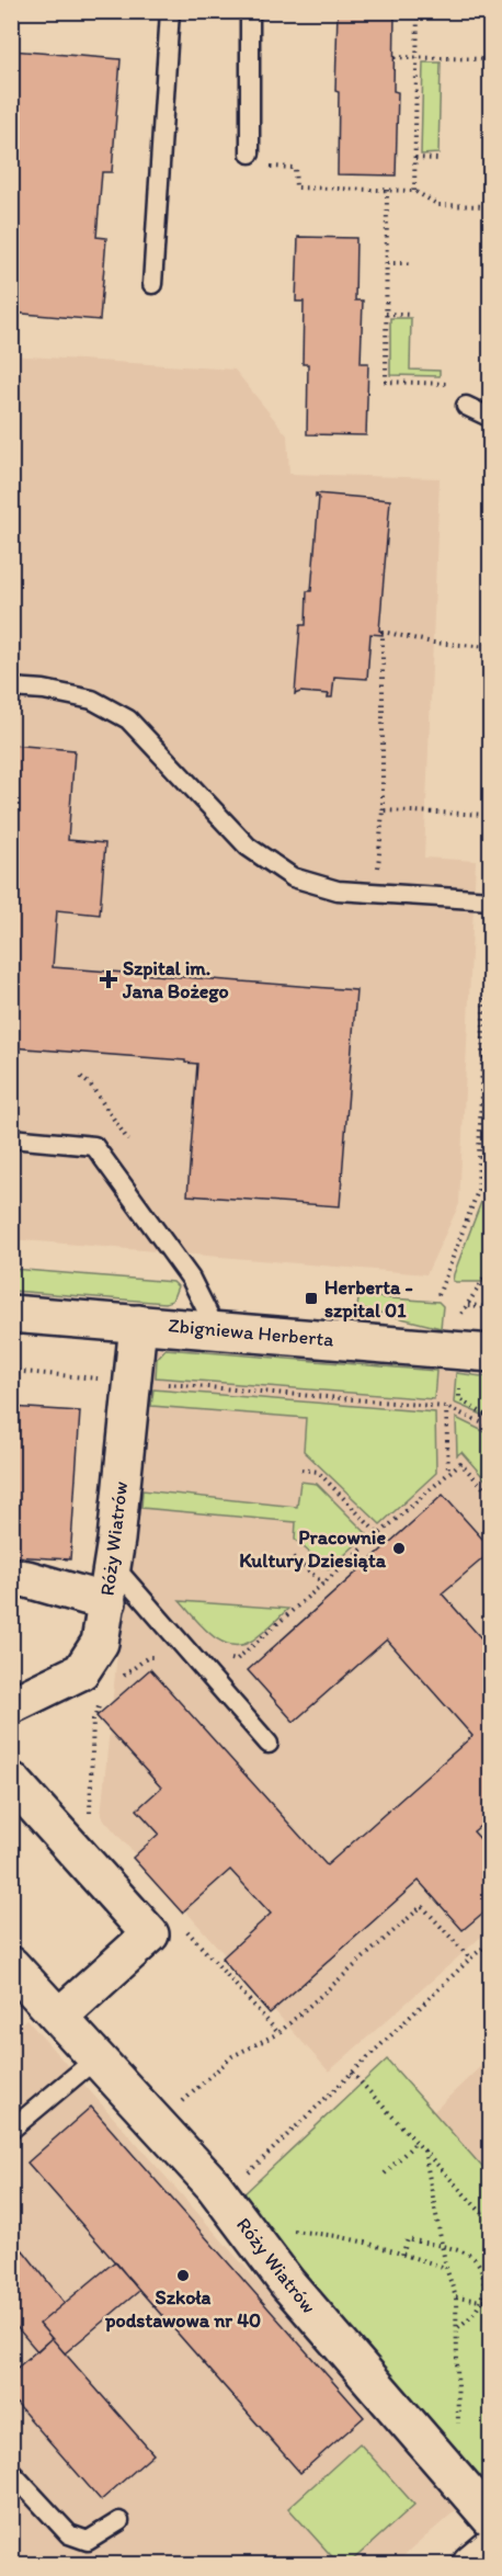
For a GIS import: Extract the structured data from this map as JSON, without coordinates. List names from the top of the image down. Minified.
{"streets":{"street":["Zbigniewa Herberta","Róży Wiatrów"]},"crossings":[["Zbigniewa Herberta","Róży Wiatrów"]],"places":{"health":["Szpital im. Jana Bożego"],"transit":["Herberta - szpital 01"],"other":["Pracownie Kultury Dziesiąta","Szkoła podstawowa nr 40"]}}
